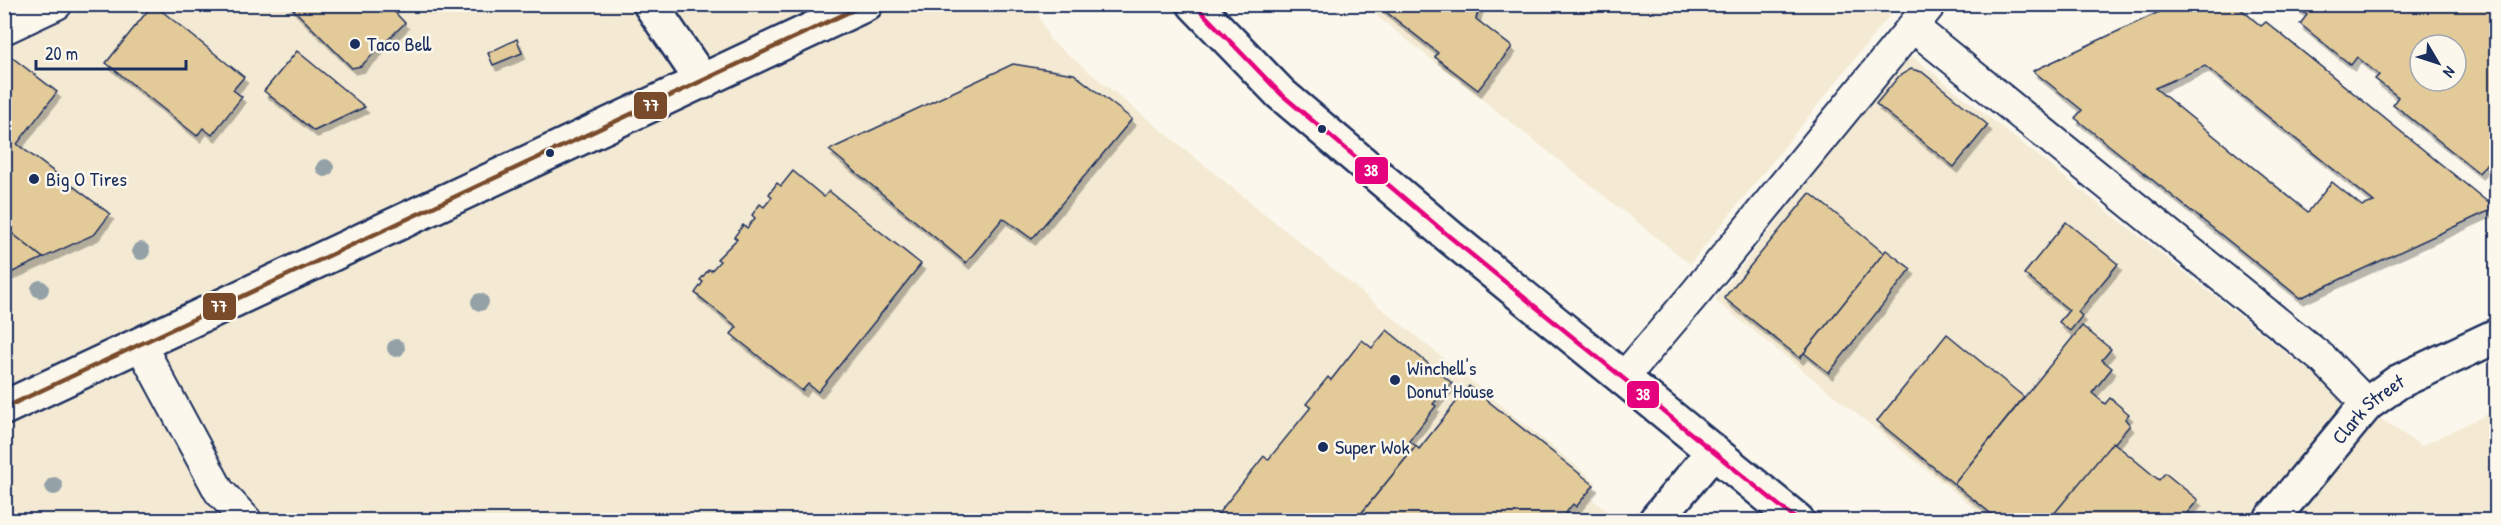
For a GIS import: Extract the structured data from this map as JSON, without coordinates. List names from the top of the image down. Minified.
{"streets":{"main road":["Clark Street"]},"places":["Taco Bell","Big O Tires","Winchell's Donut House","Super Wok"],"lines":["transit line 38","transit line 77"],"scale_bar":"20 m","north":"bottom right"}
